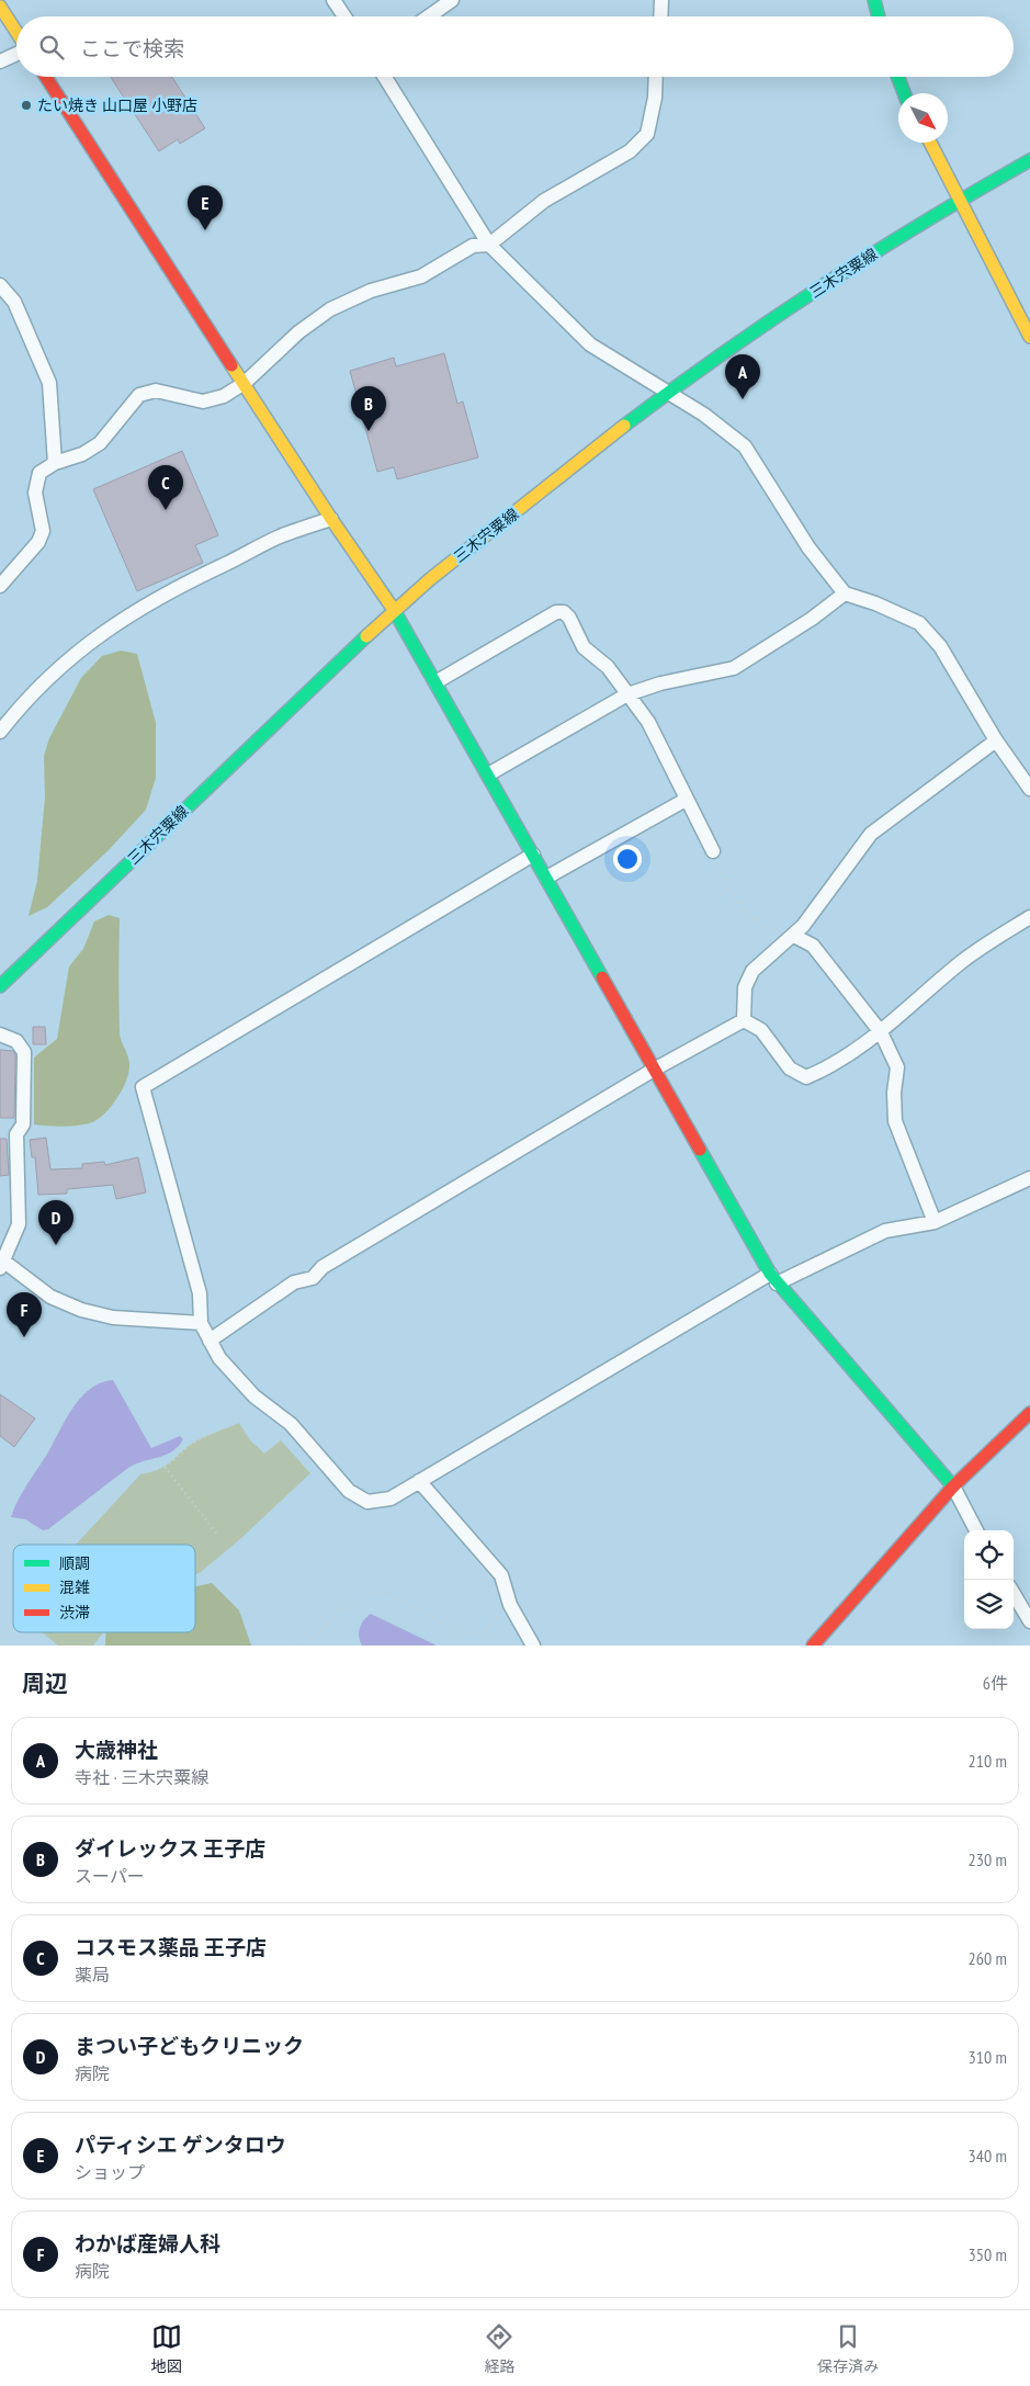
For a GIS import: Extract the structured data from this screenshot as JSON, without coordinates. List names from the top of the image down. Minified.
{"streets":{"street":["三木宍粟線"]},"places":["たい焼き 山口屋 小野店"],"legend":["順調","混雑","渋滞"],"north":"bottom right","page":{"search":"ここで検索","pins":["E","A","B","C","D","F"],"heading":["周辺","6件"],"list":[{"mark":"A","name":"大歳神社","note":"寺社 · 三木宍粟線","value":"210 m"},{"mark":"B","name":"ダイレックス 王子店","note":"スーパー","value":"230 m"},{"mark":"C","name":"コスモス薬品 王子店","note":"薬局","value":"260 m"},{"mark":"D","name":"まつい子どもクリニック","note":"病院","value":"310 m"},{"mark":"E","name":"パティシエ ゲンタロウ","note":"ショップ","value":"340 m"},{"mark":"F","name":"わかば産婦人科","note":"病院","value":"350 m"}],"nav":["地図","経路","保存済み"]}}
